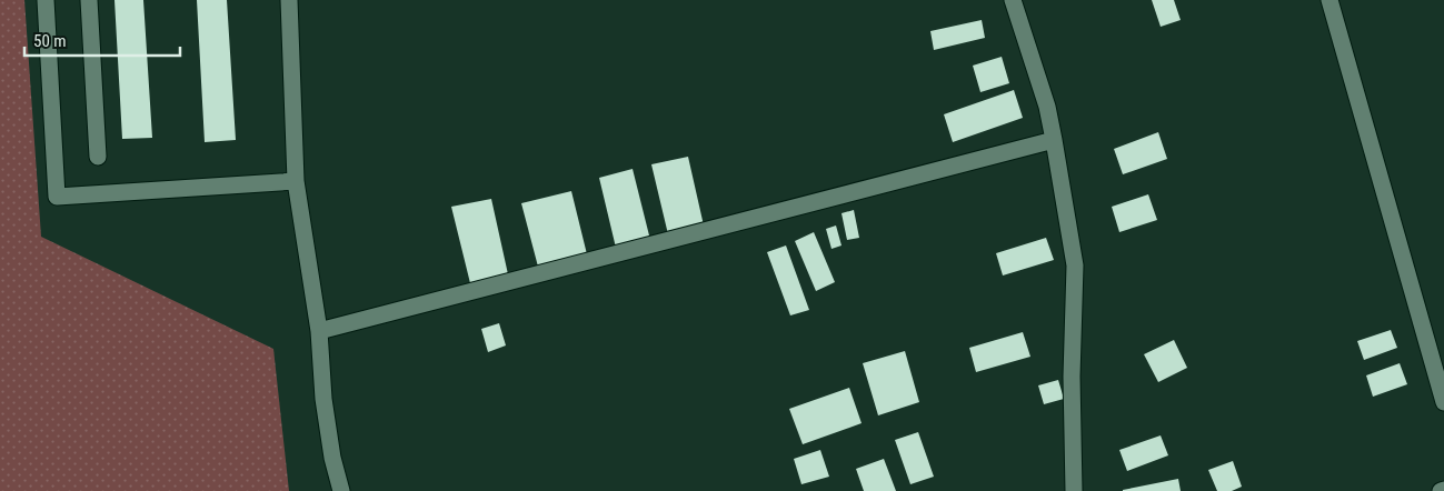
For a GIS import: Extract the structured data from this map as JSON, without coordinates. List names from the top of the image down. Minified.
{"scale_bar":"50 m"}
